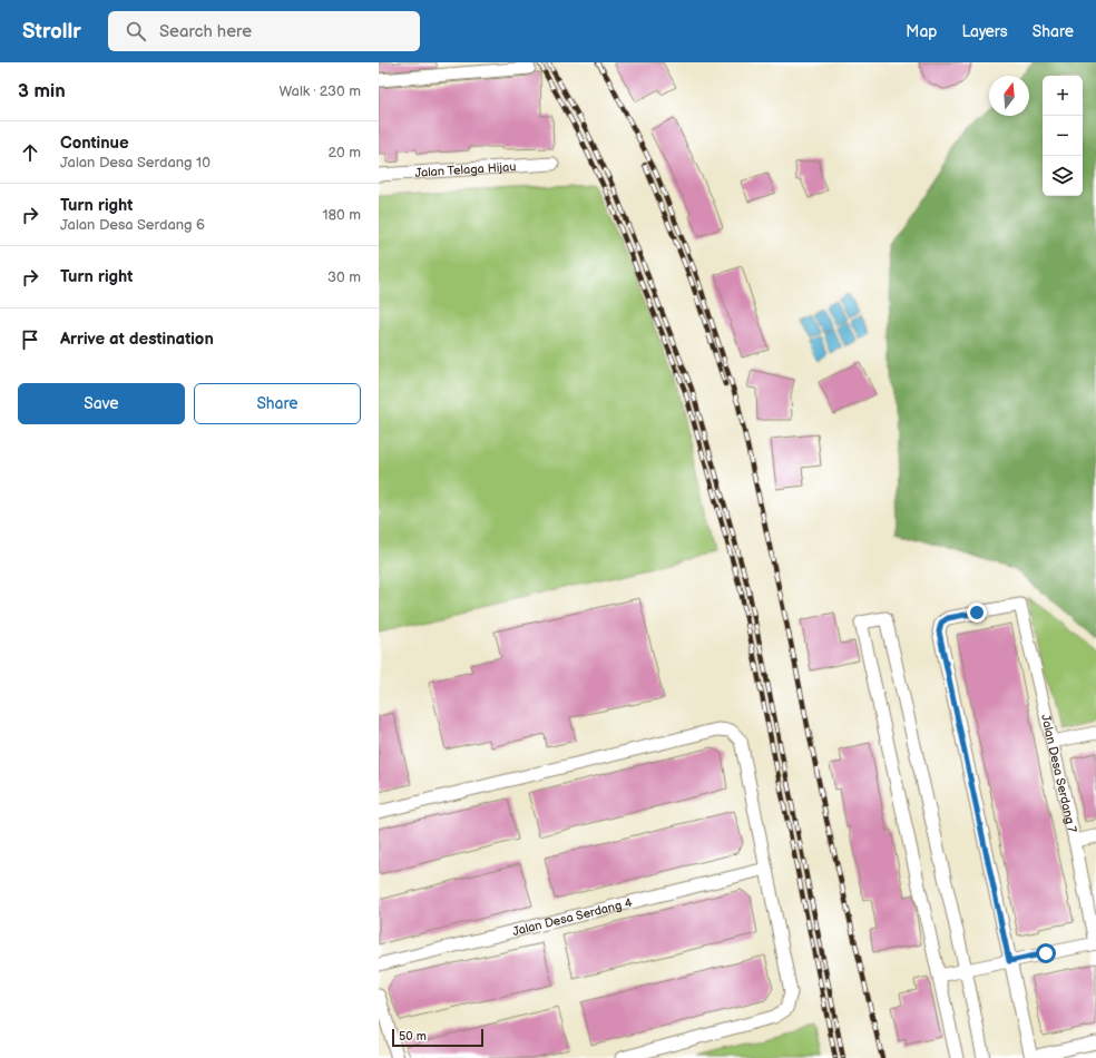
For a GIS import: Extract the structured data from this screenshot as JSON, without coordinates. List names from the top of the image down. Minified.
{"streets":{"street":["Jalan Telaga Hijau","Jalan Desa Serdang 7","Jalan Desa Serdang 4"]},"scale_bar":"50 m","north":"top","page":{"header":"Strollr","search":"Search here","nav":["Map","Layers","Share"],"heading":["3 min","Walk · 230 m"],"map_buttons":["+","−"],"list":[["Continue","Jalan Desa Serdang 10","20 m"],["Turn right","Jalan Desa Serdang 6","180 m"],["Turn right","30 m"],"Arrive at destination"],"buttons":["Save","Share"],"scale":"50 m"}}
